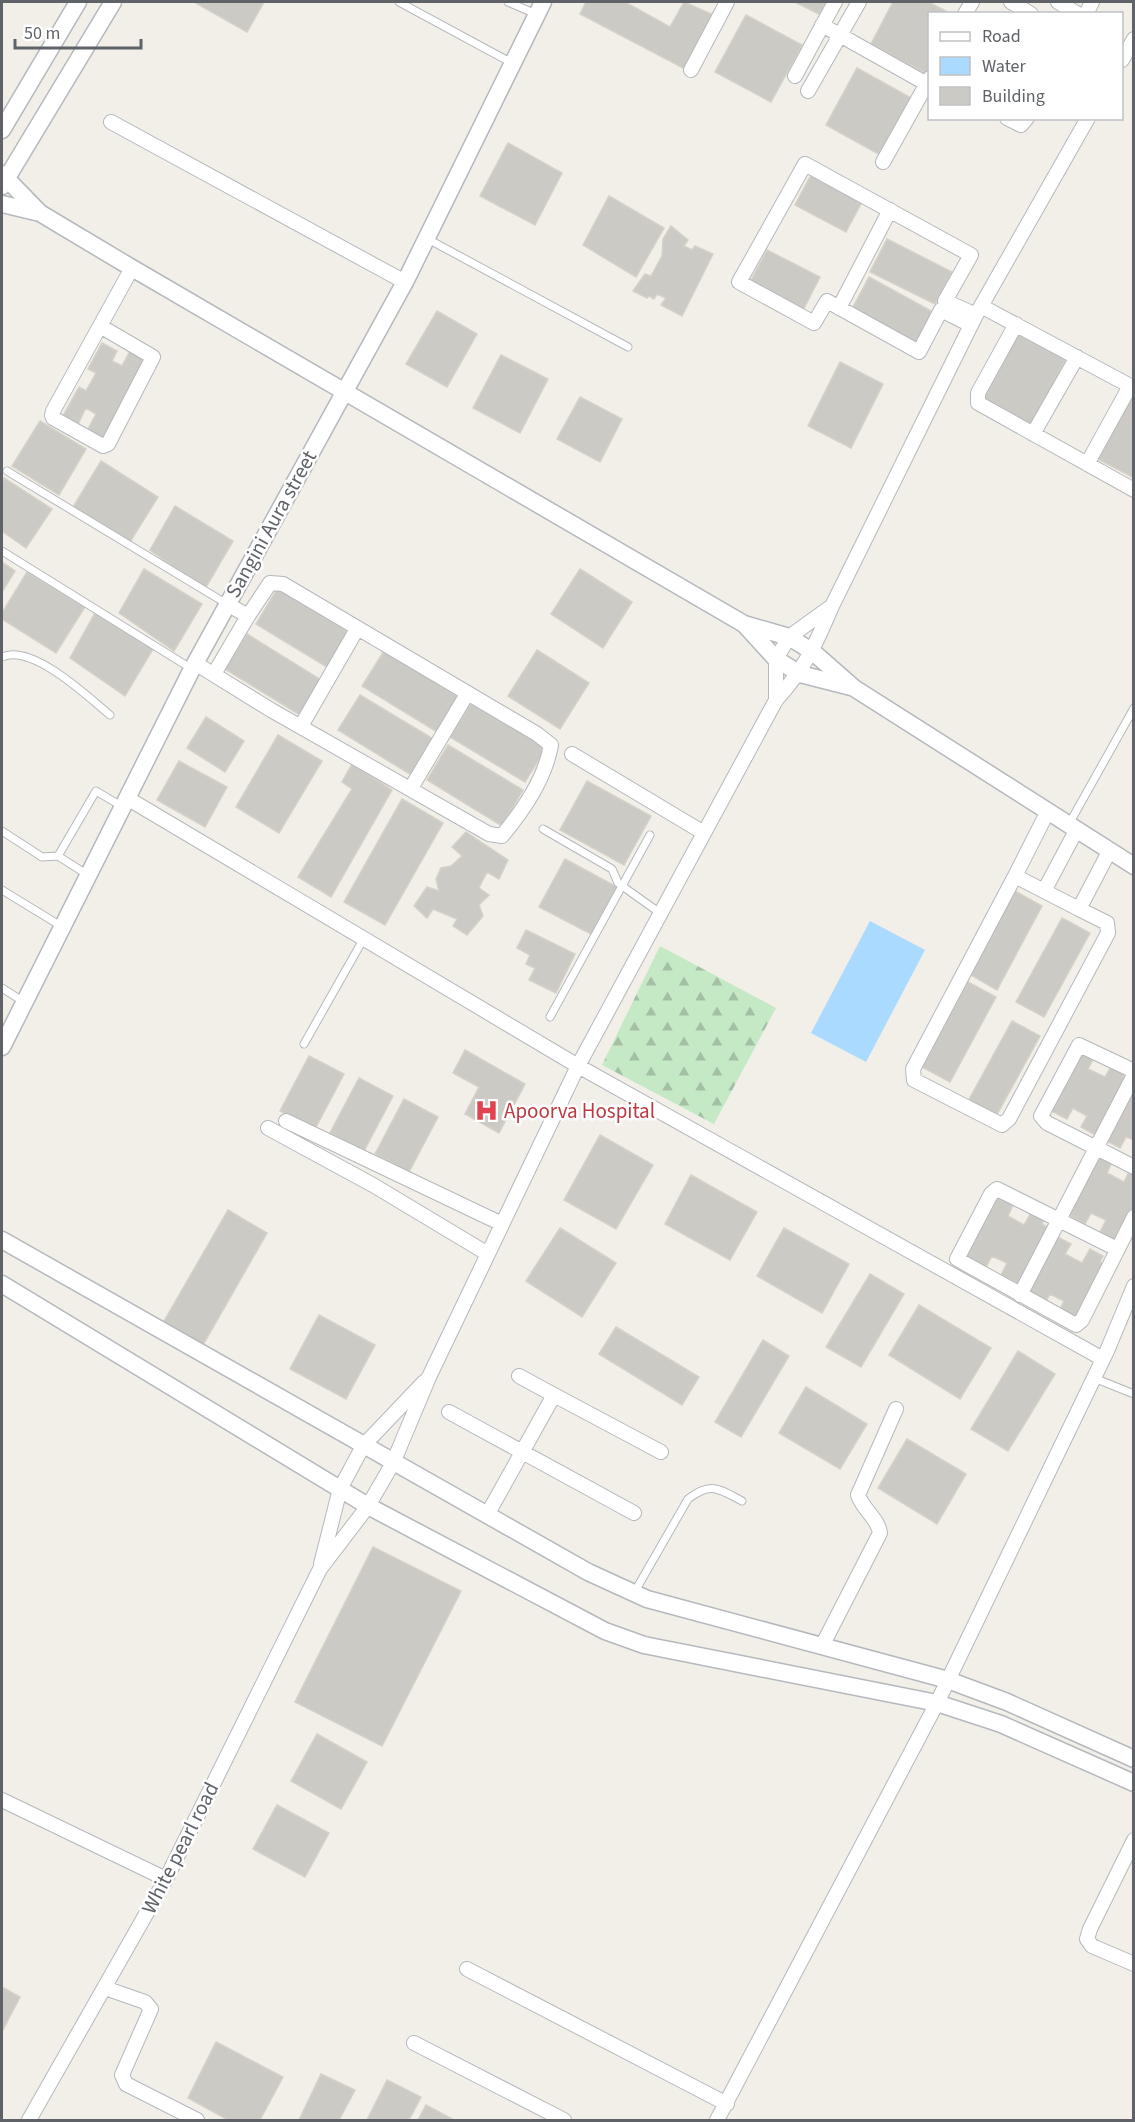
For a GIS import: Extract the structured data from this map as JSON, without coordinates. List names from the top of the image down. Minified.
{"streets":{"street":["Sangini Aura street","White pearl road"]},"places":{"hospital":["Apoorva Hospital"]},"legend":["Road","Water","Building"],"scale_bar":"50 m"}
